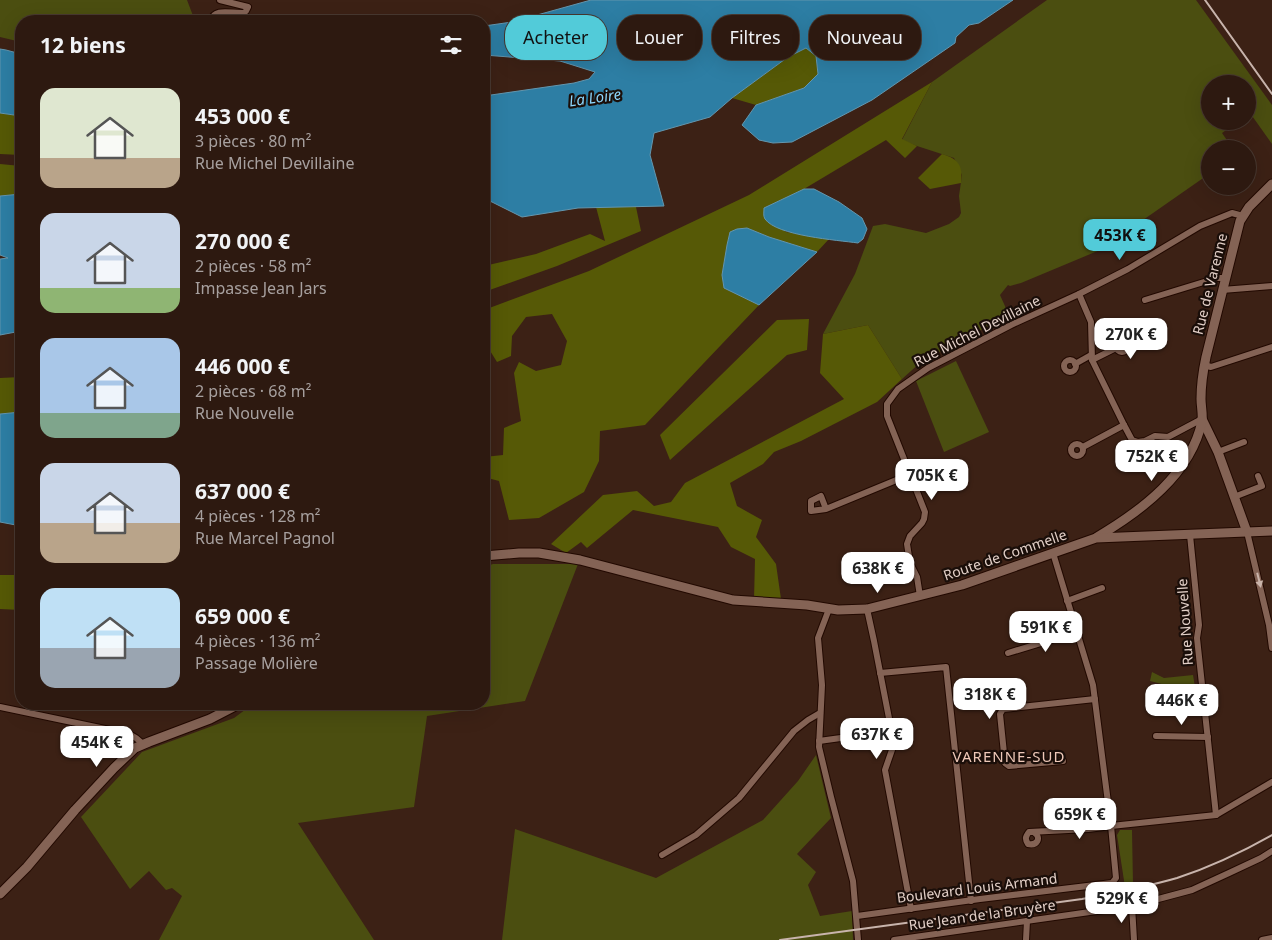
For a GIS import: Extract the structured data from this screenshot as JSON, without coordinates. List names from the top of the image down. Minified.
{"streets":{"street":["Rue de Varenne","Rue Michel Devillaine","Route de Commelle","Rue Nouvelle","Boulevard Louis Armand","Rue Jean de la Bruyère"]},"crossings":[["Rue de Varenne","Rue Michel Devillaine"],["Rue de Varenne","Route de Commelle"],["Rue Michel Devillaine","Route de Commelle"],["Route de Commelle","Rue Nouvelle"],["Route de Commelle","Boulevard Louis Armand"]],"districts":["VARENNE-SUD"],"water":["La Loire"],"page":{"chip":["Acheter","Louer","Filtres","Nouveau"],"heading":"12 biens","map_buttons":["+","−"],"list":[{"name":"453 000 €","note":"3 pièces · 80 m² · Rue Michel Devillaine"},{"name":"270 000 €","note":"2 pièces · 58 m² · Impasse Jean Jars"},{"name":"446 000 €","note":"2 pièces · 68 m² · Rue Nouvelle"},{"name":"637 000 €","note":"4 pièces · 128 m² · Rue Marcel Pagnol"},{"name":"659 000 €","note":"4 pièces · 136 m² · Passage Molière"}],"price":["453K €","270K €","752K €","705K €","638K €","591K €","318K €","446K €","637K €","454K €","659K €","529K €"]}}
